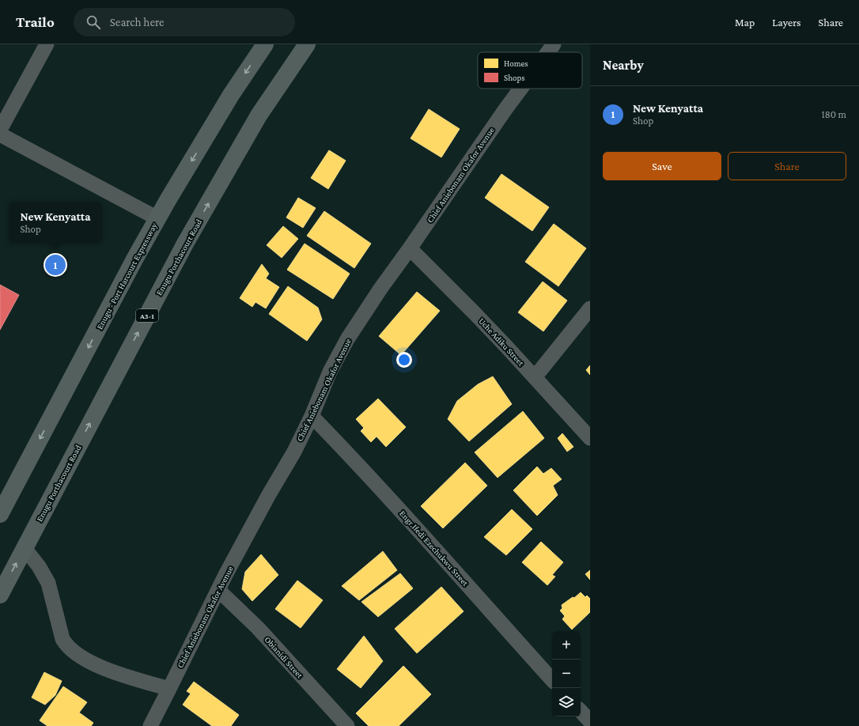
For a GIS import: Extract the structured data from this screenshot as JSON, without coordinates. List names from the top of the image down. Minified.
{"streets":{"highway":["Enugu Porthacourt Road","Enugu - Port Harcourt Expressway","A3-1"],"street":["Chief Aniebonam Okafor Avenue","Uche Adiku Street","Engr.Ifedi Ezechukwu Street","Obianidi Street"]},"crossings":[["Chief Aniebonam Okafor Avenue","Uche Adiku Street"],["Chief Aniebonam Okafor Avenue","Engr.Ifedi Ezechukwu Street"],["Chief Aniebonam Okafor Avenue","Obianidi Street"]],"one_way":["Enugu Porthacourt Road","Enugu - Port Harcourt Expressway"],"legend":["Homes","Shops"],"page":{"header":"Trailo","search":"Search here","nav":["Map","Layers","Share"],"heading":"Nearby","list":[{"mark":"1","name":"New Kenyatta","note":"Shop","value":"180 m"}],"buttons":["Save","Share"],"popup":["New Kenyatta","Shop"],"pins":"1","map_buttons":["+","−"]}}
